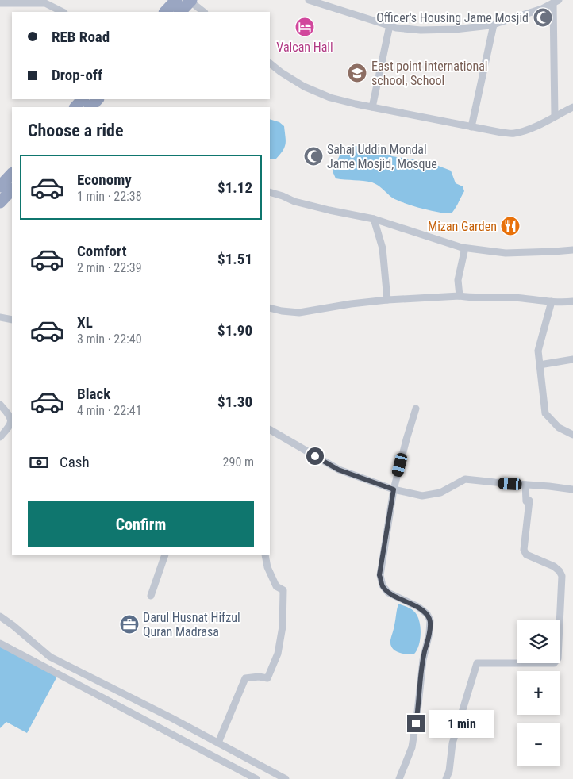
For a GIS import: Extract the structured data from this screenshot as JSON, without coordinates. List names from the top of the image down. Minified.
{"places":{"mosque":["Officer's Housing Jame Mosjid","Sahaj Uddin Mondal Jame Mosjid, Mosque"],"hotel":["Valcan Hall"],"school or university":["East point international school, School"],"restaurant":["Mizan Garden"],"office":["Darul Husnat Hifzul Quran Madrasa"]},"page":{"banner":["REB Road","Drop-off"],"heading":"Choose a ride","list":[{"name":"Economy","note":"1 min · 22:38","value":"$1.12"},{"name":"Comfort","note":"2 min · 22:39","value":"$1.51"},{"name":"XL","note":"3 min · 22:40","value":"$1.90"},{"name":"Black","note":"4 min · 22:41","value":"$1.30"}],"pay":["Cash","290 m"],"buttons":"Confirm","map_buttons":["+","−"],"bubble":"1 min"}}
